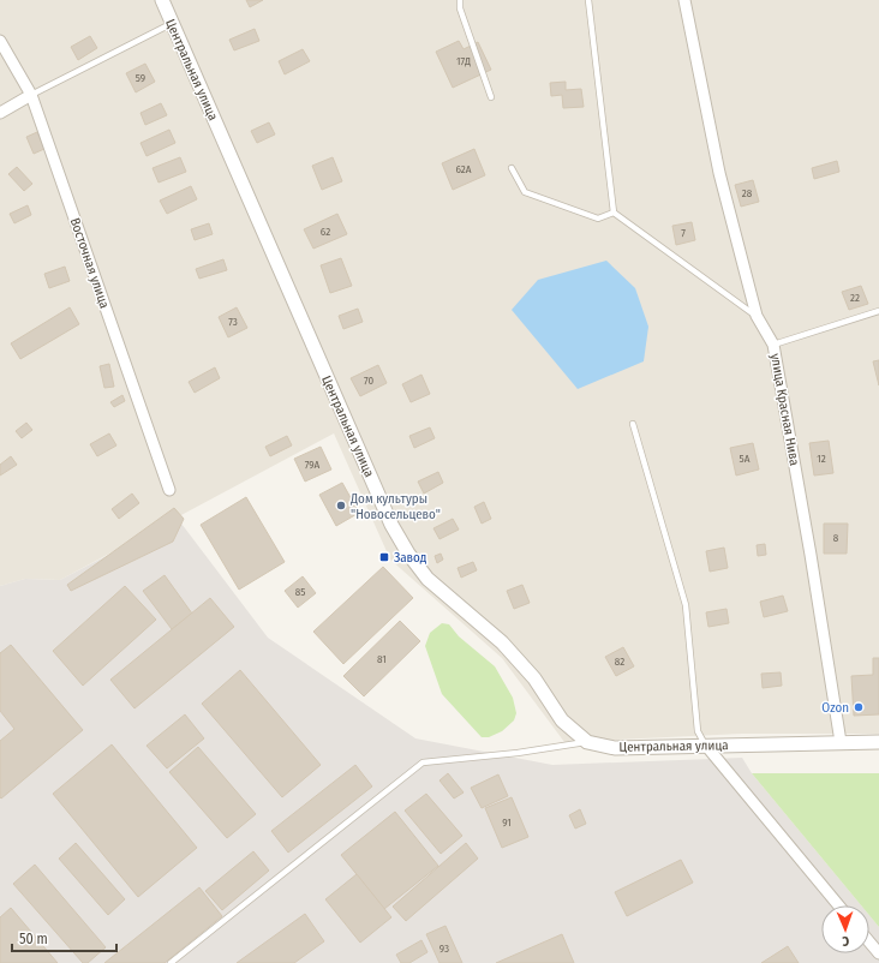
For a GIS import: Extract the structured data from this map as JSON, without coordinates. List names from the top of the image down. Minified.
{"streets":{"street":["Центральная улица","Восточная улица","улица Красная Нива"]},"crossings":[["Центральная улица","улица Красная Нива"]],"places":{"other":["Дом культуры \"Новосельцево\"","Ozon"],"transit":["Завод"]},"house_numbers":["17Д","59","62А","28","62","7","22","73","70","5А","12","79А","8","85","81","82","91","93"],"scale_bar":"50 m","north":"bottom"}
